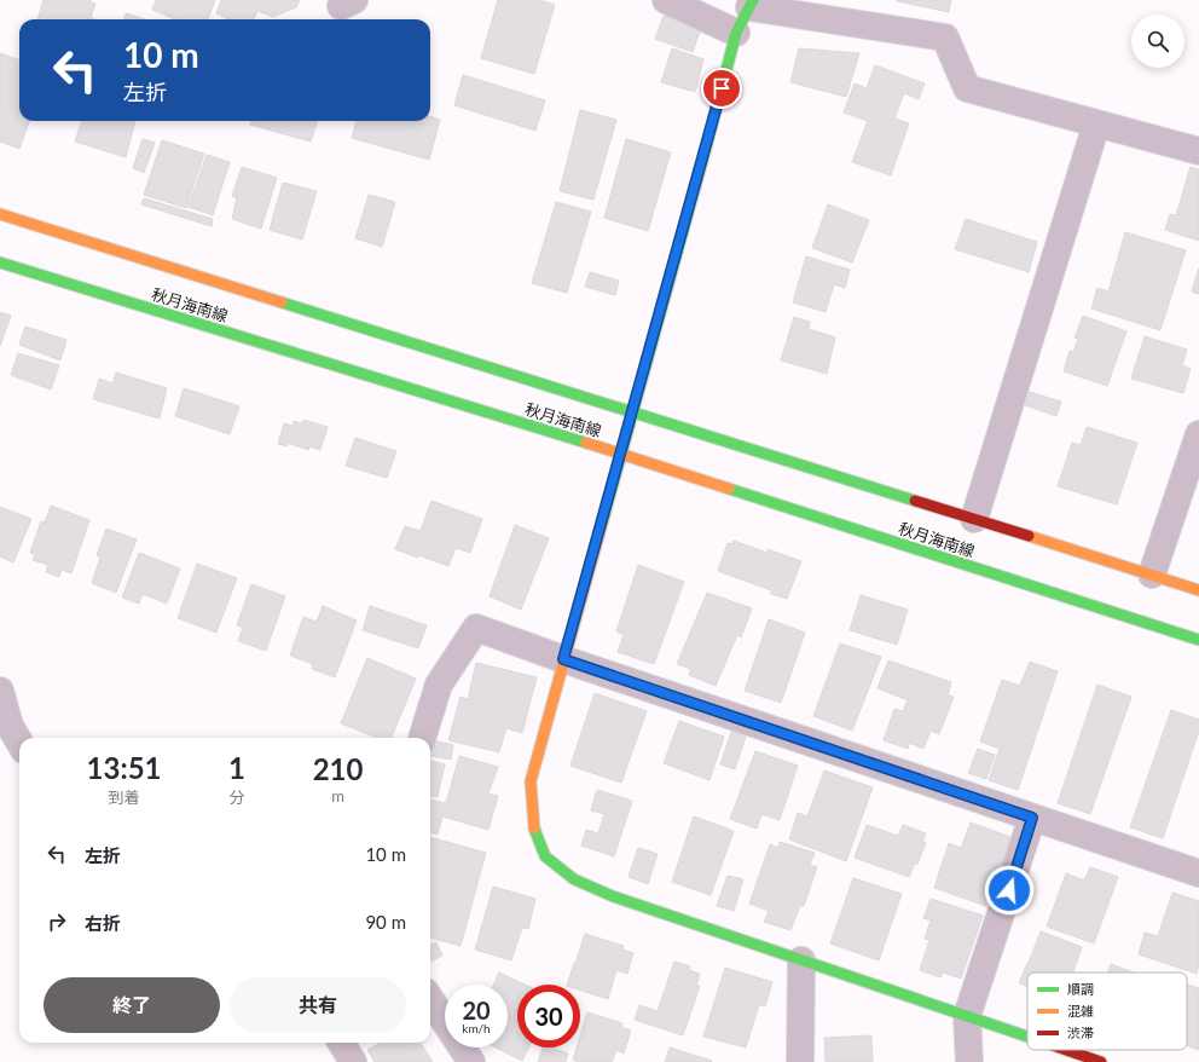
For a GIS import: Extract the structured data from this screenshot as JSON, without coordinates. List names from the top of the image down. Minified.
{"streets":{"main road":["秋月海南線"]},"legend":["順調","混雑","渋滞"],"page":{"turn":["10 m","左折"],"eta":["13:51","到着","1","分","210","m"],"list":[{"name":"左折","value":"10 m"},{"name":"右折","value":"90 m"}],"buttons":["終了","共有"],"speed":"20 km/h","limit":"30"}}
